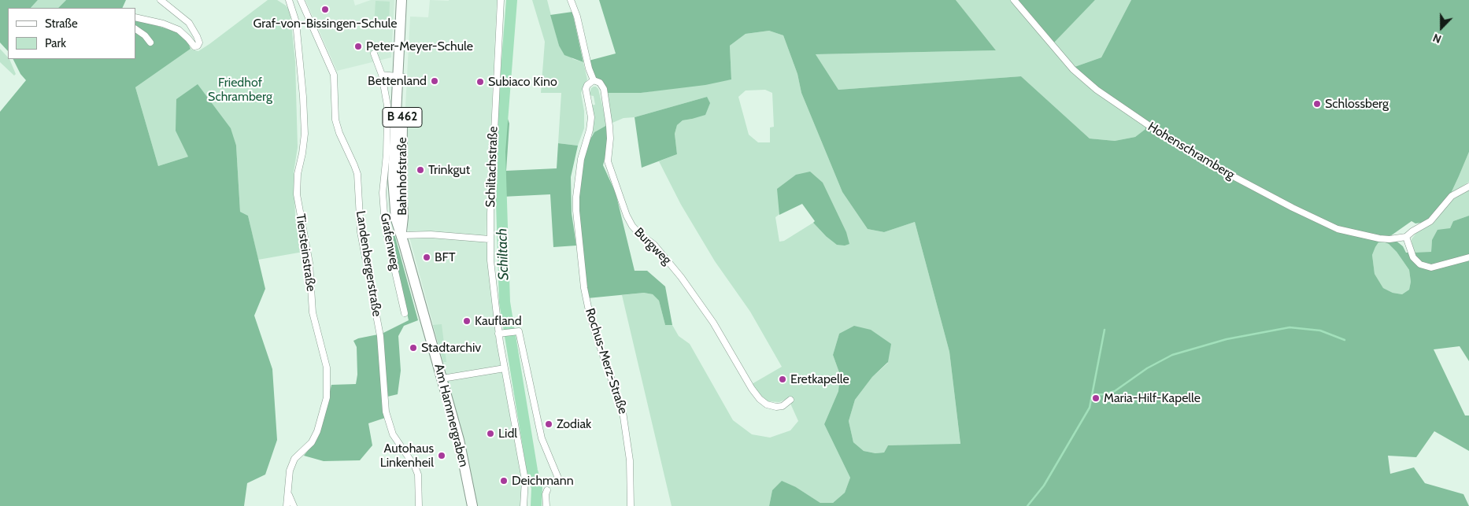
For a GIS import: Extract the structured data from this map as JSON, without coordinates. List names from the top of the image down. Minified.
{"streets":{"main road":["B 462","Bahnhofstraße","Am Hammergraben"],"street":["Hohenschramberg","Schiltachstraße","Grafenweg","Burgweg","Tiersteinstraße","Landenbergerstraße","Rochus-Merz-Straße"]},"crossings":[["Schiltachstraße","Bahnhofstraße"],["Bahnhofstraße","Am Hammergraben"],["Burgweg","Rochus-Merz-Straße"]],"water":["Schiltach"],"parks":["Friedhof Schramberg"],"places":["Graf-von-Bissingen-Schule","Peter-Meyer-Schule","Bettenland","Subiaco Kino","Schlossberg","Trinkgut","BFT","Kaufland","Stadtarchiv","Eretkapelle","Maria-Hilf-Kapelle","Zodiak","Lidl","Autohaus Linkenheil","Deichmann"],"legend":["Straße","Park"],"north":"bottom"}
